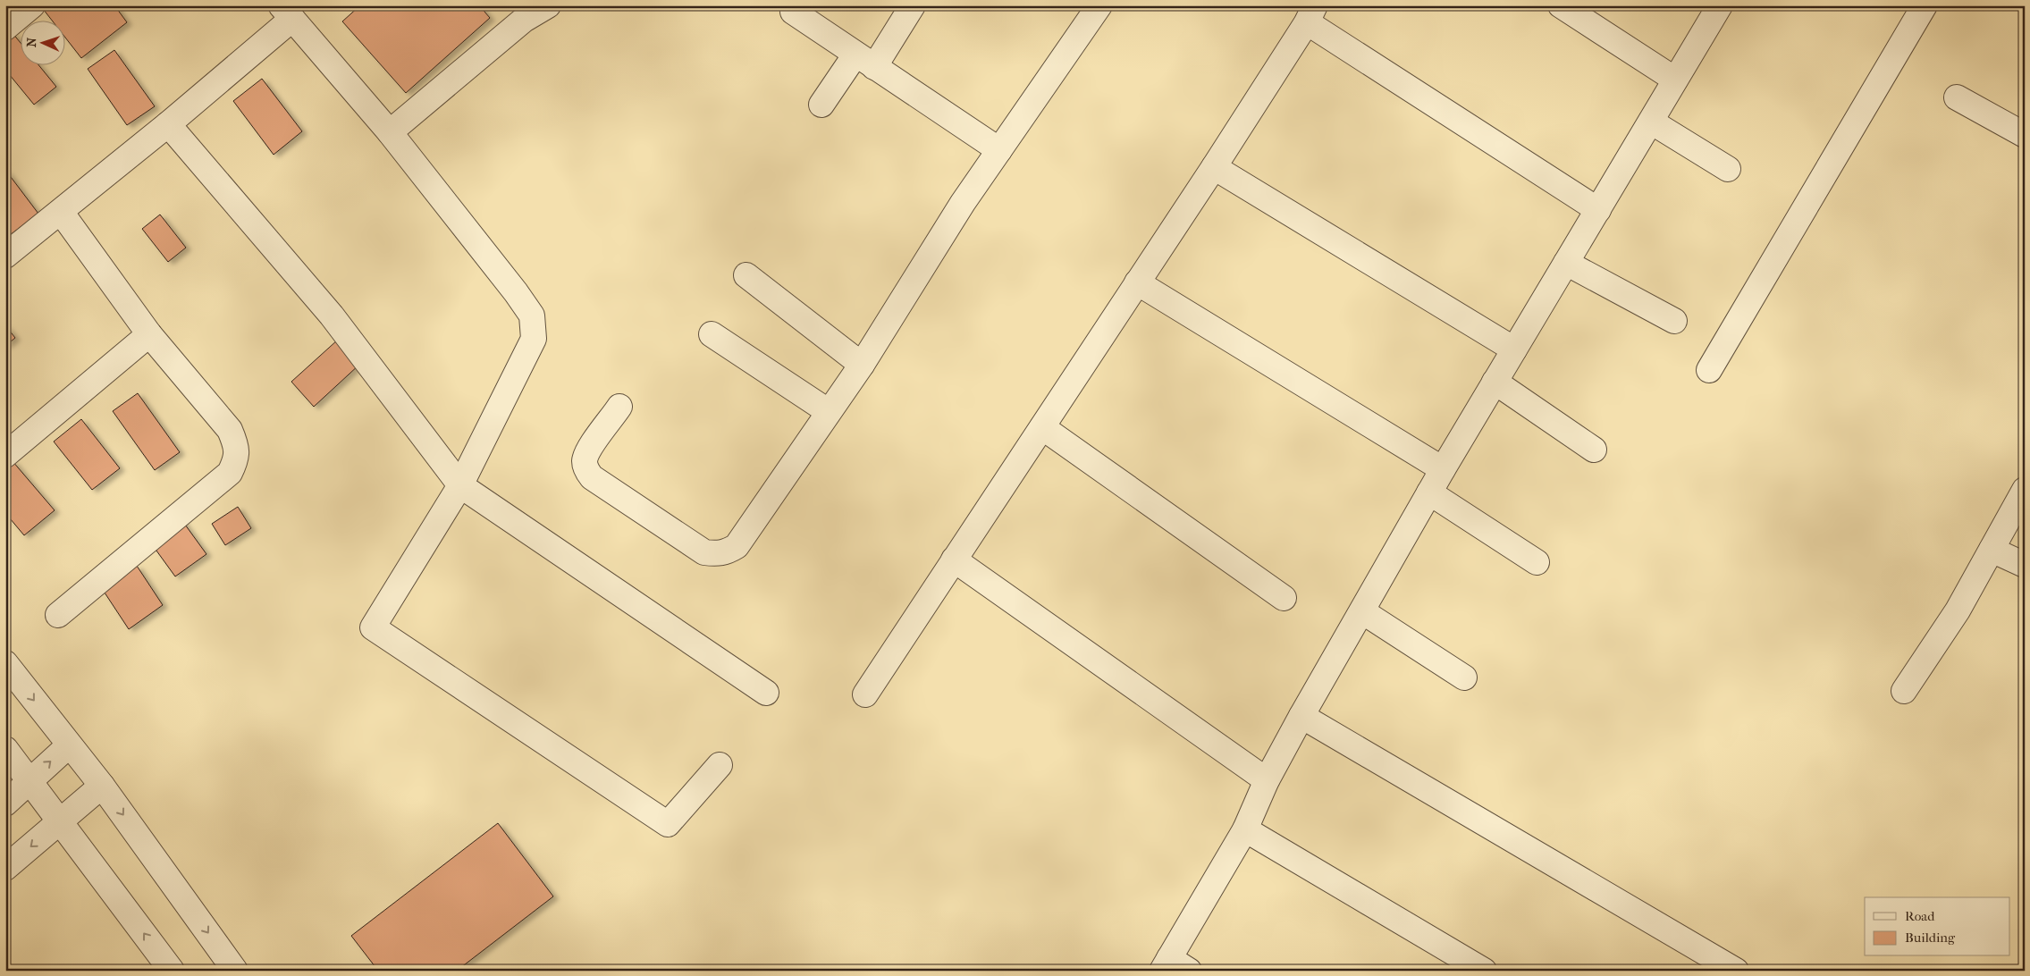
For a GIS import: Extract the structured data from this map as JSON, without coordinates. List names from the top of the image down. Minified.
{"legend":["Road","Building"],"north":"left"}
